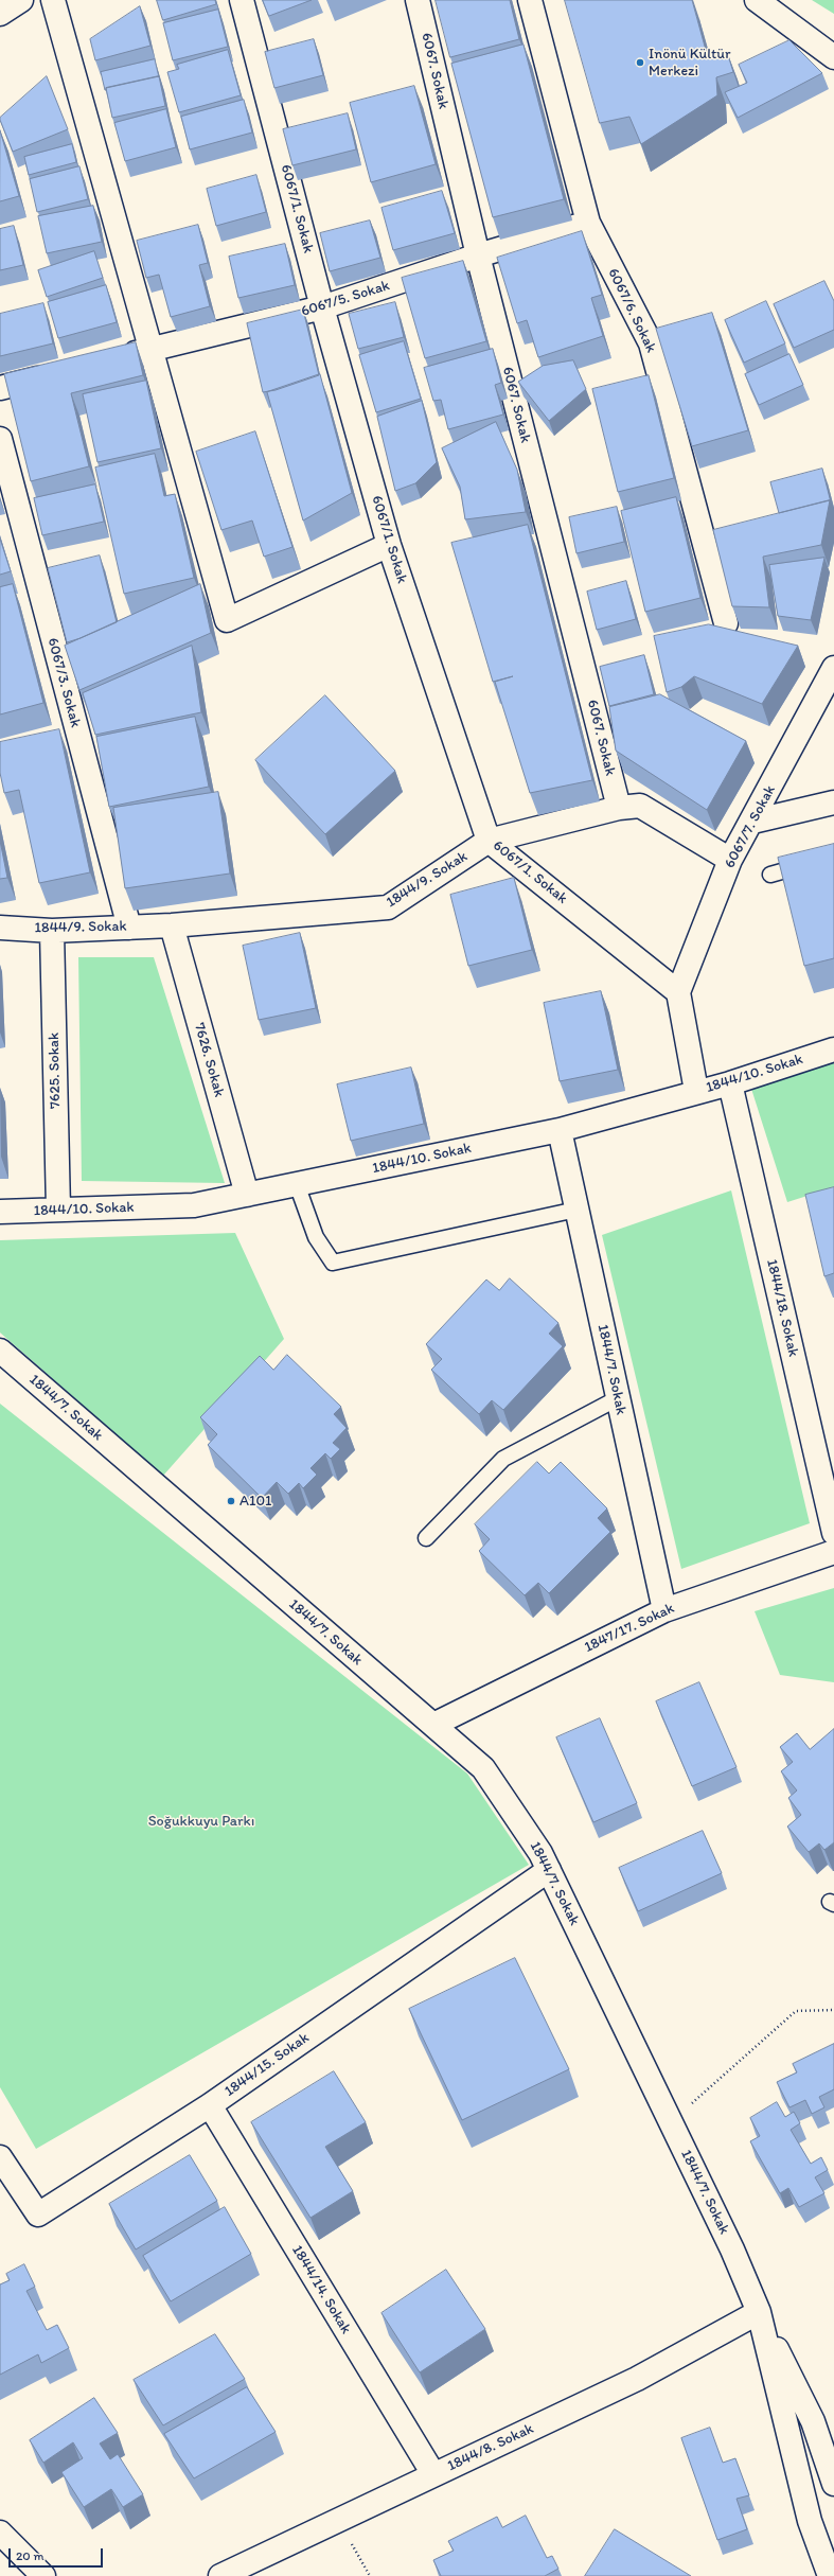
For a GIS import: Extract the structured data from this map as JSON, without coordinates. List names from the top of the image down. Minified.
{"streets":{"street":["6067. Sokak","6067/1. Sokak","6067/5. Sokak","6067/6. Sokak","6067/3. Sokak","6067/7. Sokak","1844/9. Sokak","7626. Sokak","7625. Sokak","1844/10. Sokak","1844/18. Sokak","1844/7. Sokak","1847/17. Sokak","1844/15. Sokak","1844/14. Sokak","1844/8. Sokak"]},"crossings":[["6067. Sokak","6067/5. Sokak"],["6067. Sokak","1844/9. Sokak"],["6067/1. Sokak","6067/5. Sokak"],["6067/1. Sokak","6067/7. Sokak"],["6067/1. Sokak","1844/9. Sokak"],["6067/5. Sokak","6067/6. Sokak"],["6067/3. Sokak","1844/9. Sokak"],["6067/7. Sokak","1844/9. Sokak"],["1844/9. Sokak","7626. Sokak"],["1844/9. Sokak","7625. Sokak"],["7626. Sokak","1844/10. Sokak"],["7625. Sokak","1844/10. Sokak"],["1844/10. Sokak","1844/18. Sokak"],["1844/10. Sokak","1844/7. Sokak"],["1844/7. Sokak","1847/17. Sokak"],["1844/7. Sokak","1844/15. Sokak"],["1844/7. Sokak","1844/8. Sokak"],["1844/15. Sokak","1844/14. Sokak"],["1844/14. Sokak","1844/8. Sokak"]],"parks":["Soğukkuyu Parkı"],"places":["Inönü Kültür Merkezi","A101"],"scale_bar":"20 m"}
